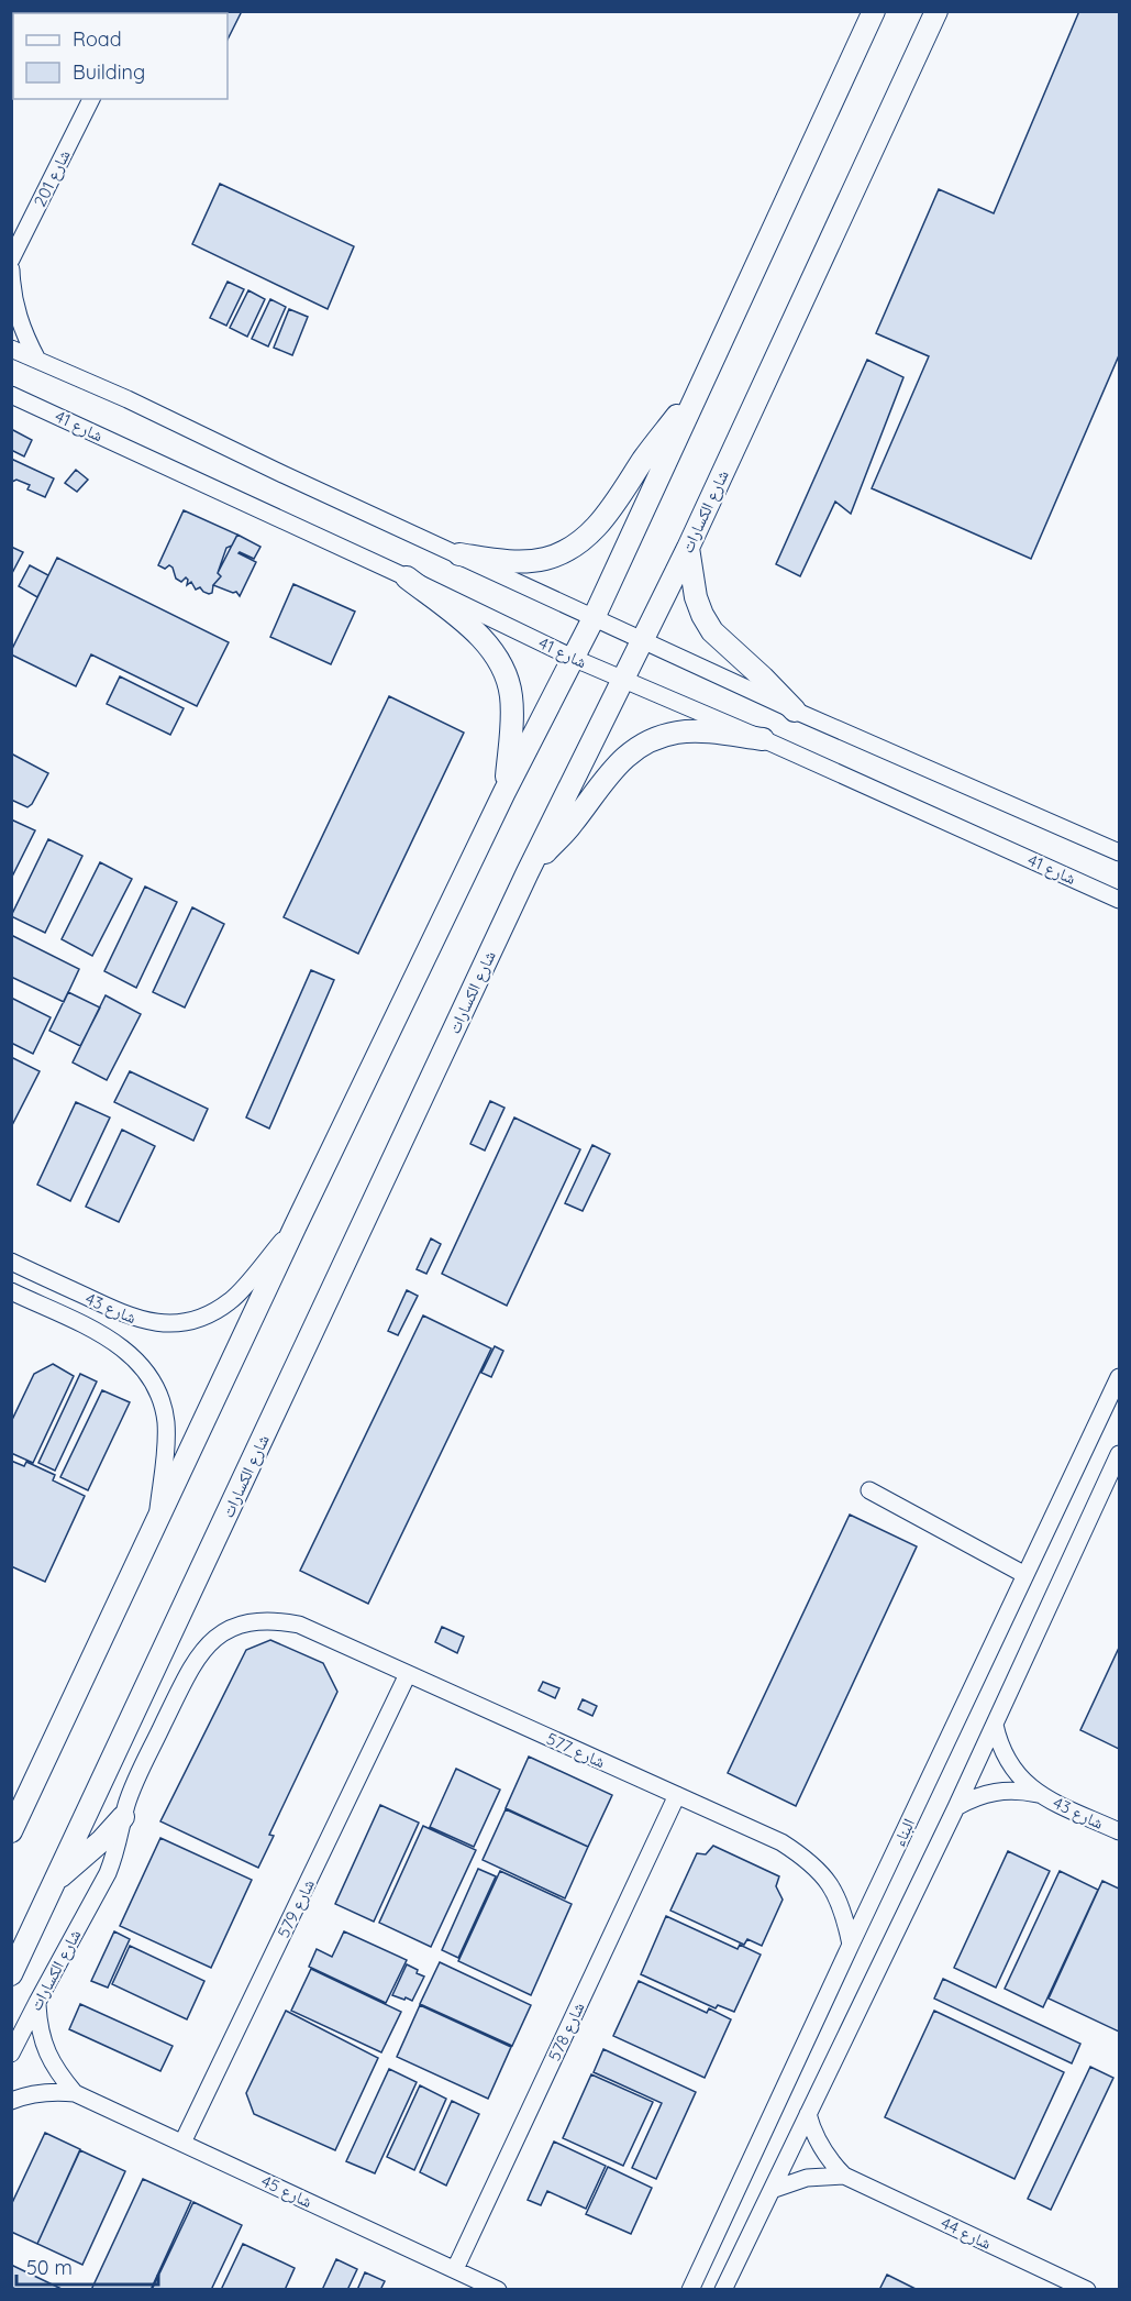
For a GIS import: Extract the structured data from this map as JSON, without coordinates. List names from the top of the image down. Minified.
{"streets":{"street":["شارع 201","شارع 41","شارع الكسارات","شارع 43","شارع 577","البناء","شارع 579","شارع 578","شارع 45","شارع 44"]},"crossings":[["شارع 41","شارع الكسارات"],["شارع الكسارات","شارع 577"],["شارع الكسارات","شارع 45"],["شارع 577","البناء"],["شارع 577","شارع 579"],["شارع 577","شارع 578"],["شارع 579","شارع 45"],["شارع 578","شارع 45"]],"legend":["Road","Building"],"scale_bar":"50 m"}
